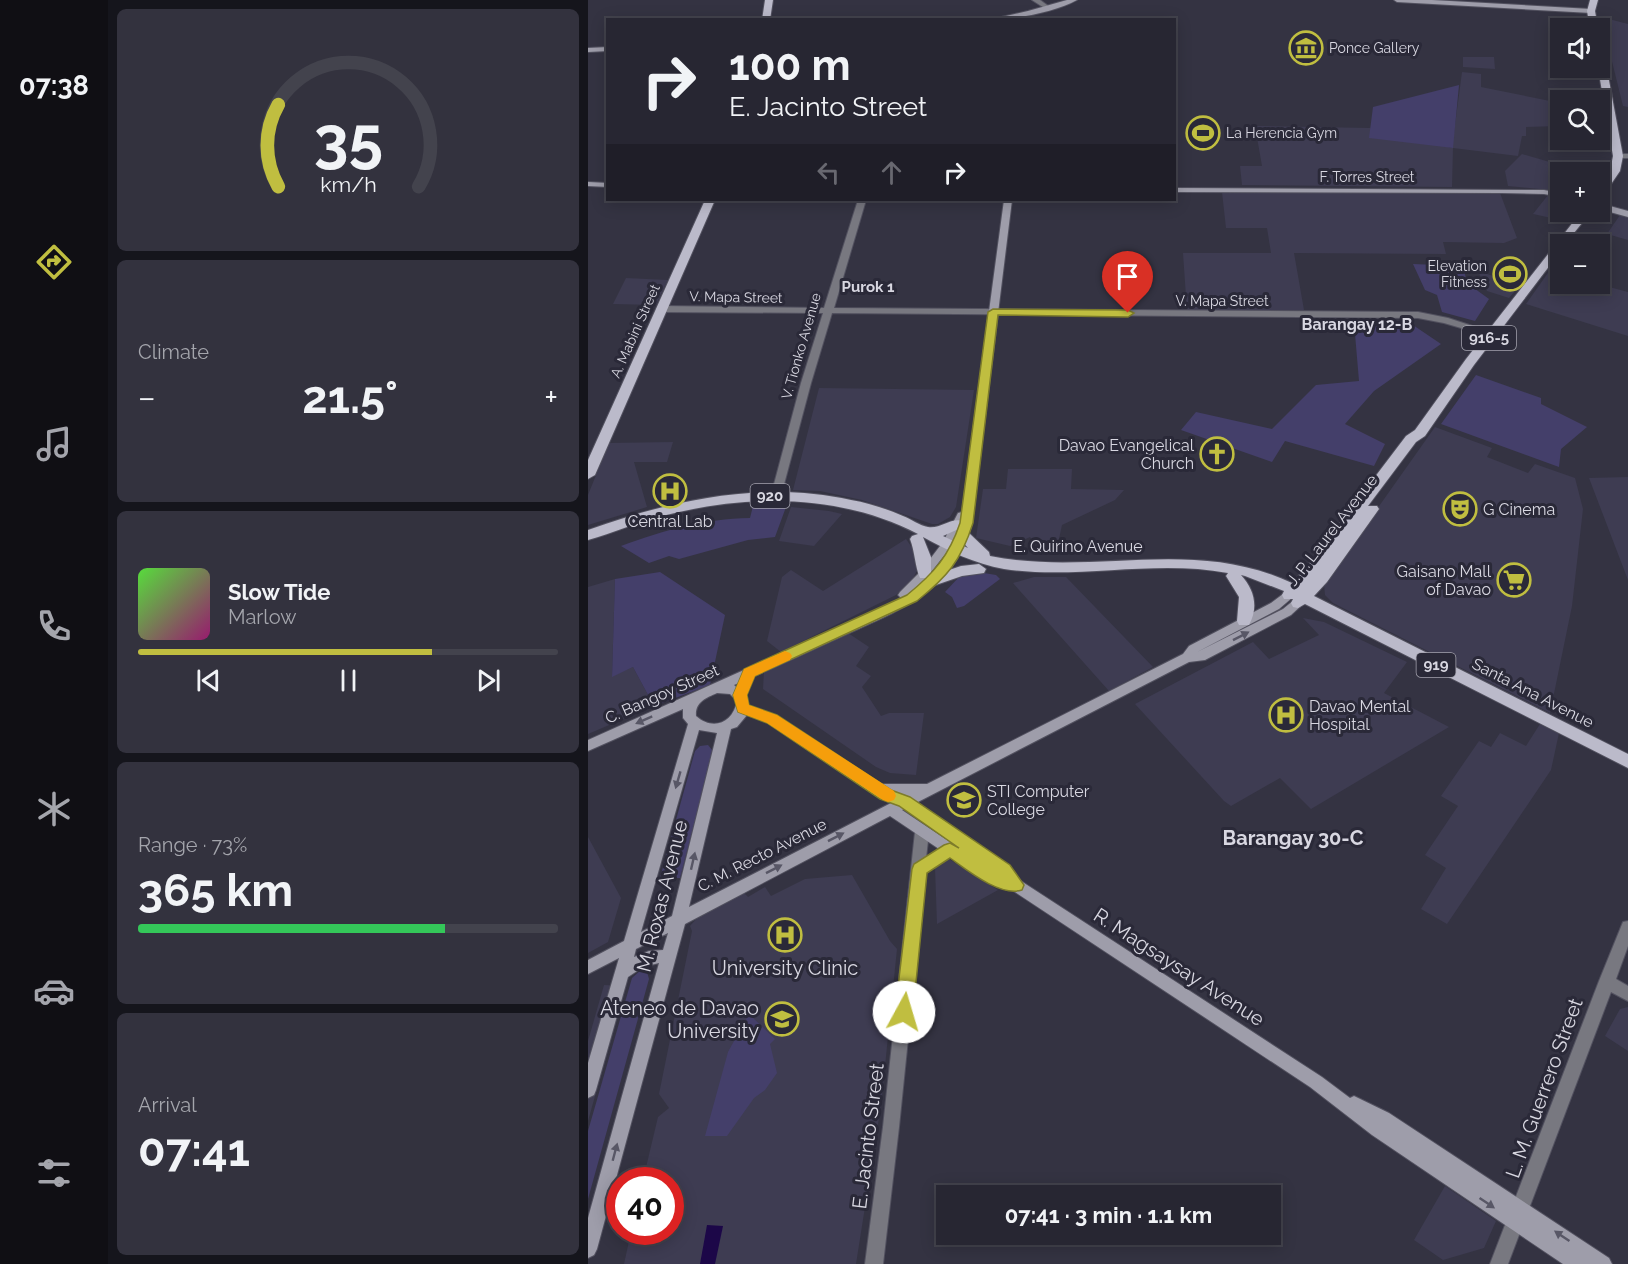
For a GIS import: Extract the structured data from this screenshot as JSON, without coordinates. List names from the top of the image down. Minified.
{"streets":{"main road":["F. Torres Street","A. Mabini Street","916-5","920","J. P. Laurel Avenue","E. Quirino Avenue","919","Santa Ana Avenue","C. Bangoy Street","C. M. Recto Avenue","M. Roxas Avenue","R. Magsaysay Avenue"],"street":["V. Mapa Street","V. Tionko Avenue","L. M. Guerrero Street","E. Jacinto Street"]},"crossings":[["V. Mapa Street","A. Mabini Street"],["V. Mapa Street","V. Tionko Avenue"],["V. Mapa Street","J. P. Laurel Avenue"],["V. Tionko Avenue","E. Quirino Avenue"],["J. P. Laurel Avenue","E. Quirino Avenue"],["J. P. Laurel Avenue","Santa Ana Avenue"],["J. P. Laurel Avenue","C. M. Recto Avenue"],["J. P. Laurel Avenue","R. Magsaysay Avenue"],["E. Quirino Avenue","Santa Ana Avenue"],["E. Quirino Avenue","C. Bangoy Street"],["C. Bangoy Street","M. Roxas Avenue"],["C. Bangoy Street","R. Magsaysay Avenue"],["C. M. Recto Avenue","M. Roxas Avenue"],["C. M. Recto Avenue","R. Magsaysay Avenue"],["M. Roxas Avenue","R. Magsaysay Avenue"],["R. Magsaysay Avenue","L. M. Guerrero Street"],["R. Magsaysay Avenue","E. Jacinto Street"]],"one_way":["C. M. Recto Avenue"],"districts":["Purok 1","Barangay 12-B","Barangay 30-C"],"places":{"museum":["Ponce Gallery"],"sports":["La Herencia Gym","Elevation Fitness"],"church":["Davao Evangelical Church"],"hospital":["Central Lab","Davao Mental Hospital","University Clinic"],"theatre":["G Cinema"],"supermarket":["Gaisano Mall of Davao"],"school or university":["STI Computer College","Ateneo de Davao University"]},"page":{"tabs":"07:38","map_buttons":["+","−"],"turn":["100 m","E. Jacinto Street"],"tile":["Climate",["Range · 73%","365 km"],["Arrival","07:41"]],"heat":["−","21.5°","+"],"song":["Slow Tide","Marlow"],"limit":"40","trip":"07:41 · 3 min · 1.1 km","gauge":["35","km/h"]}}
